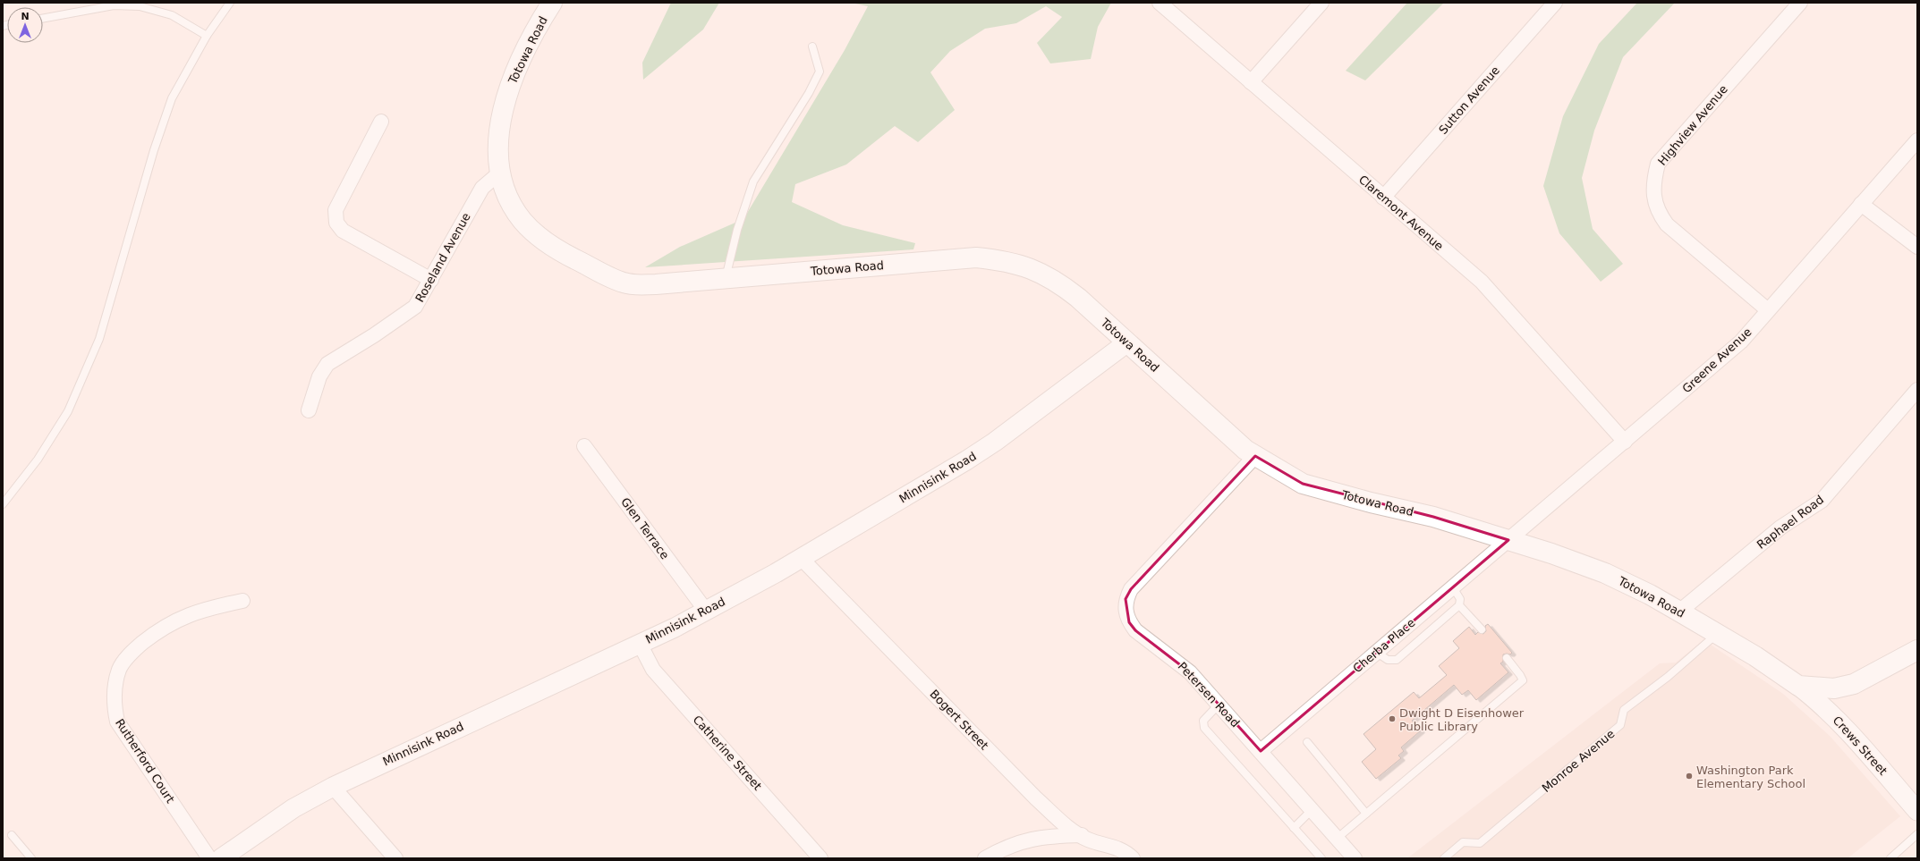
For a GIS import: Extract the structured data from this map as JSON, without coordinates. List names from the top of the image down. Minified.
{"streets":{"main road":["Totowa Road"],"street":["Sutton Avenue","Highview Avenue","Claremont Avenue","Roseland Avenue","Greene Avenue","Minnisink Road","Raphael Road","Glen Terrace","Cherba Place","Petersen Road","Bogert Street","Crews Street","Catherine Street","Rutherford Court"],"lane":["Monroe Avenue"]},"crossings":[["Totowa Road","Roseland Avenue"],["Totowa Road","Greene Avenue"],["Totowa Road","Minnisink Road"],["Totowa Road","Raphael Road"],["Totowa Road","Cherba Place"],["Totowa Road","Petersen Road"],["Totowa Road","Crews Street"],["Totowa Road","Monroe Avenue"],["Sutton Avenue","Claremont Avenue"],["Highview Avenue","Greene Avenue"],["Claremont Avenue","Greene Avenue"],["Greene Avenue","Cherba Place"],["Minnisink Road","Glen Terrace"],["Minnisink Road","Bogert Street"],["Minnisink Road","Catherine Street"],["Cherba Place","Petersen Road"]],"places":["Dwight D Eisenhower Public Library","Washington Park Elementary School"],"north":"top"}
